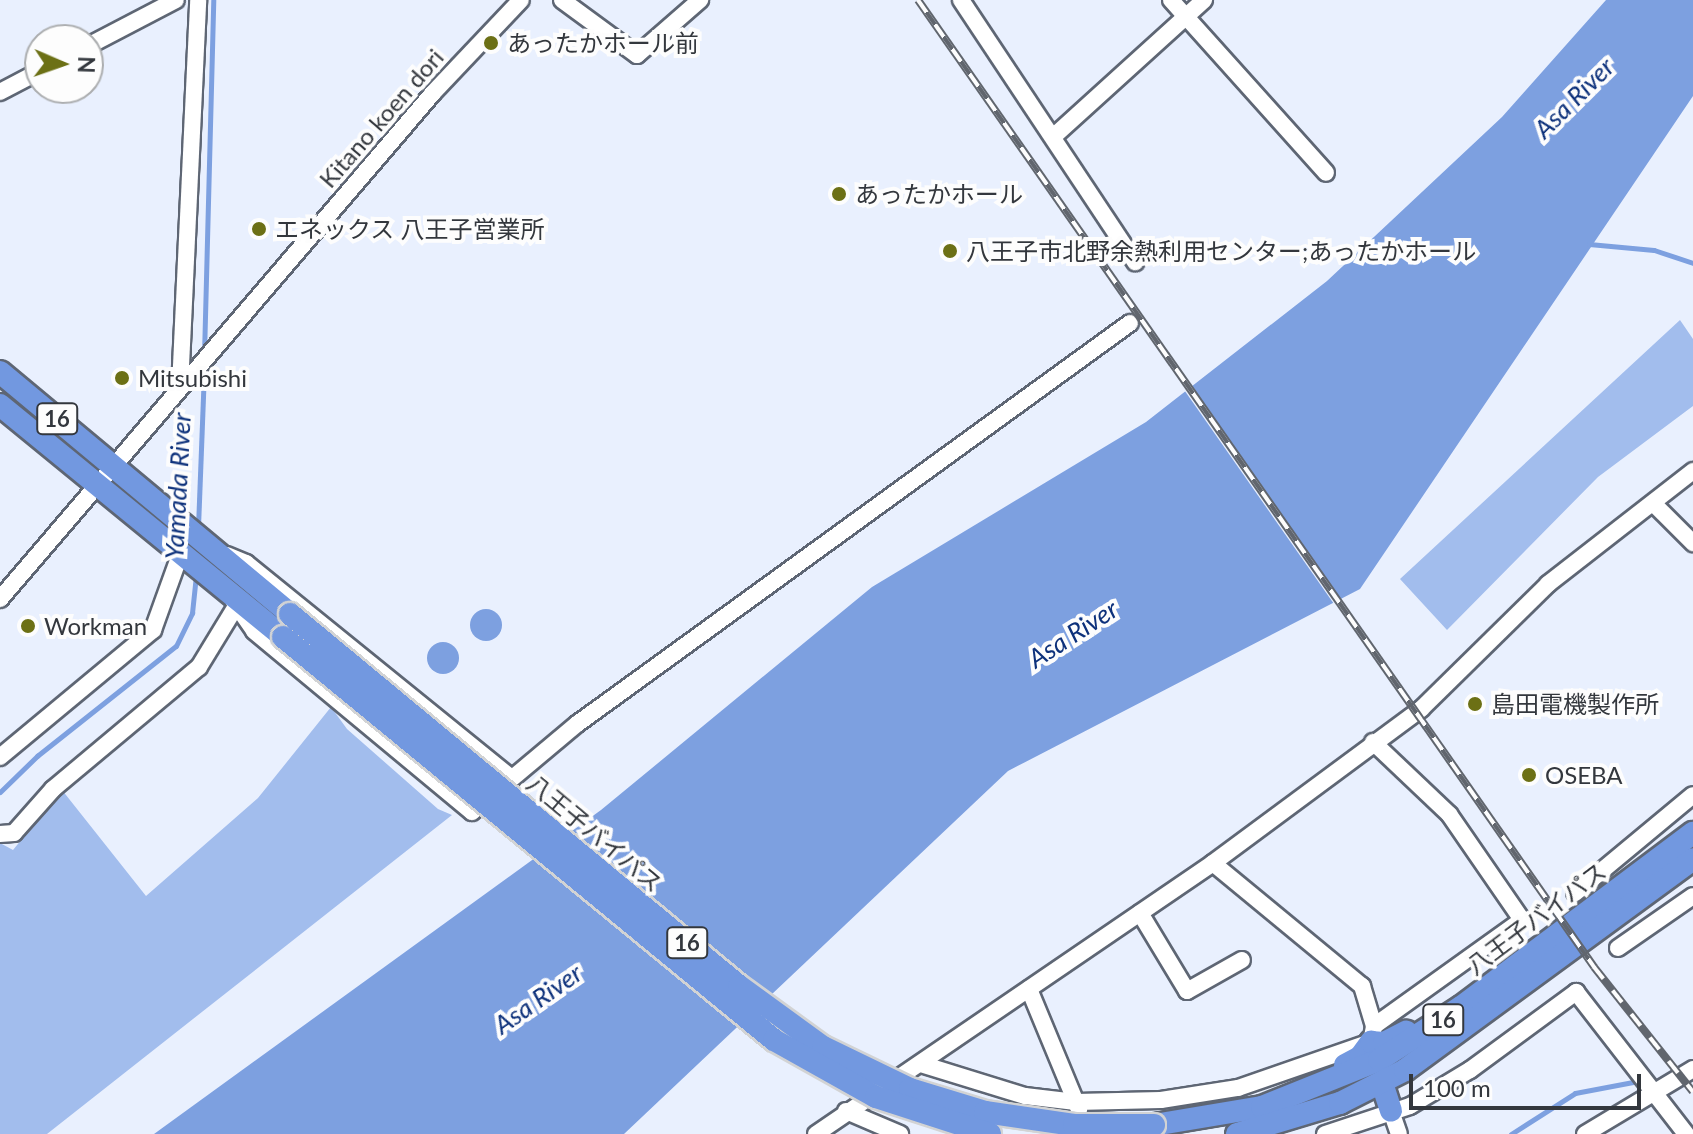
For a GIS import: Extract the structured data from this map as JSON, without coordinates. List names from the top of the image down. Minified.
{"streets":{"highway":["16","八王子バイパス"],"street":["Kitano koen dori"]},"crossings":[["Kitano koen dori","八王子バイパス"],["16","八王子バイパス"]],"water":["Asa River","Yamada River"],"places":["あったかホール前","あったかホール","エネックス 八王子営業所","八王子市北野余熱利用センター;あったかホール","Mitsubishi","Workman","島田電機製作所","OSEBA"],"scale_bar":"100 m","north":"right"}
